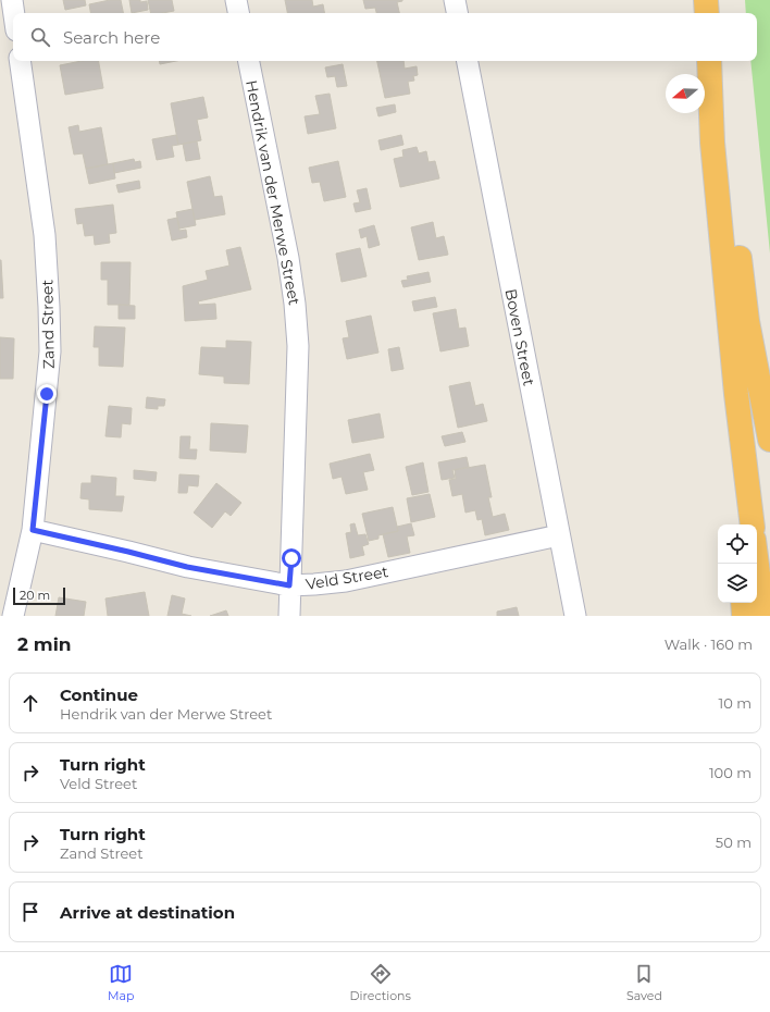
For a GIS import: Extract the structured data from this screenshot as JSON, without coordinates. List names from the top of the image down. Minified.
{"streets":{"street":["Hendrik van der Merwe Street","Zand Street","Boven Street","Veld Street"]},"crossings":[["Hendrik van der Merwe Street","Veld Street"],["Zand Street","Veld Street"],["Boven Street","Veld Street"]],"scale_bar":"20 m","north":"left","page":{"search":"Search here","scale":"20 m","heading":["2 min","Walk · 160 m"],"list":[["Continue","Hendrik van der Merwe Street","10 m"],["Turn right","Veld Street","100 m"],["Turn right","Zand Street","50 m"],"Arrive at destination"],"nav":["Map","Directions","Saved"]}}
